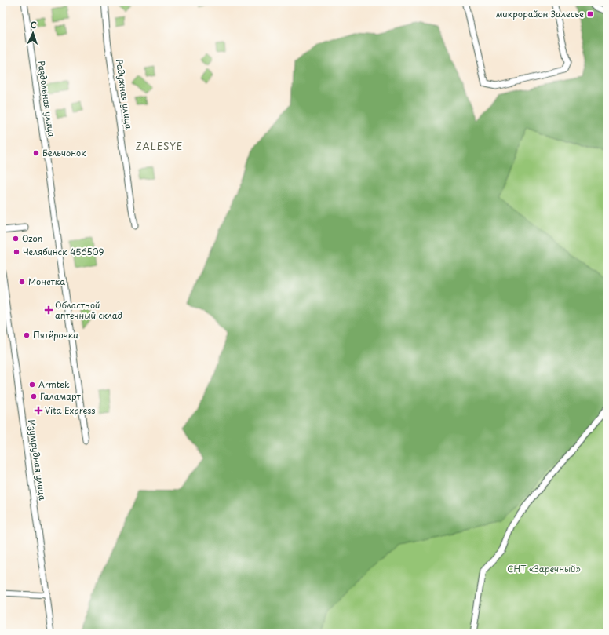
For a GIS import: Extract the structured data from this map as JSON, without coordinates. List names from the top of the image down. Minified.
{"streets":{"street":["Радужная улица","Раздольная улица","Изумрудная улица"]},"districts":["ZALESYE"],"parks":["СНТ «Заречный»"],"places":{"transit":["микрорайон Залесье"],"other":["Бельчонок","Ozon","Челябинск 456509","Монетка","Пятёрочка","Armtek","Галамарт"],"health":["Областной аптечный склад","Vita Express"]},"north":"top"}
